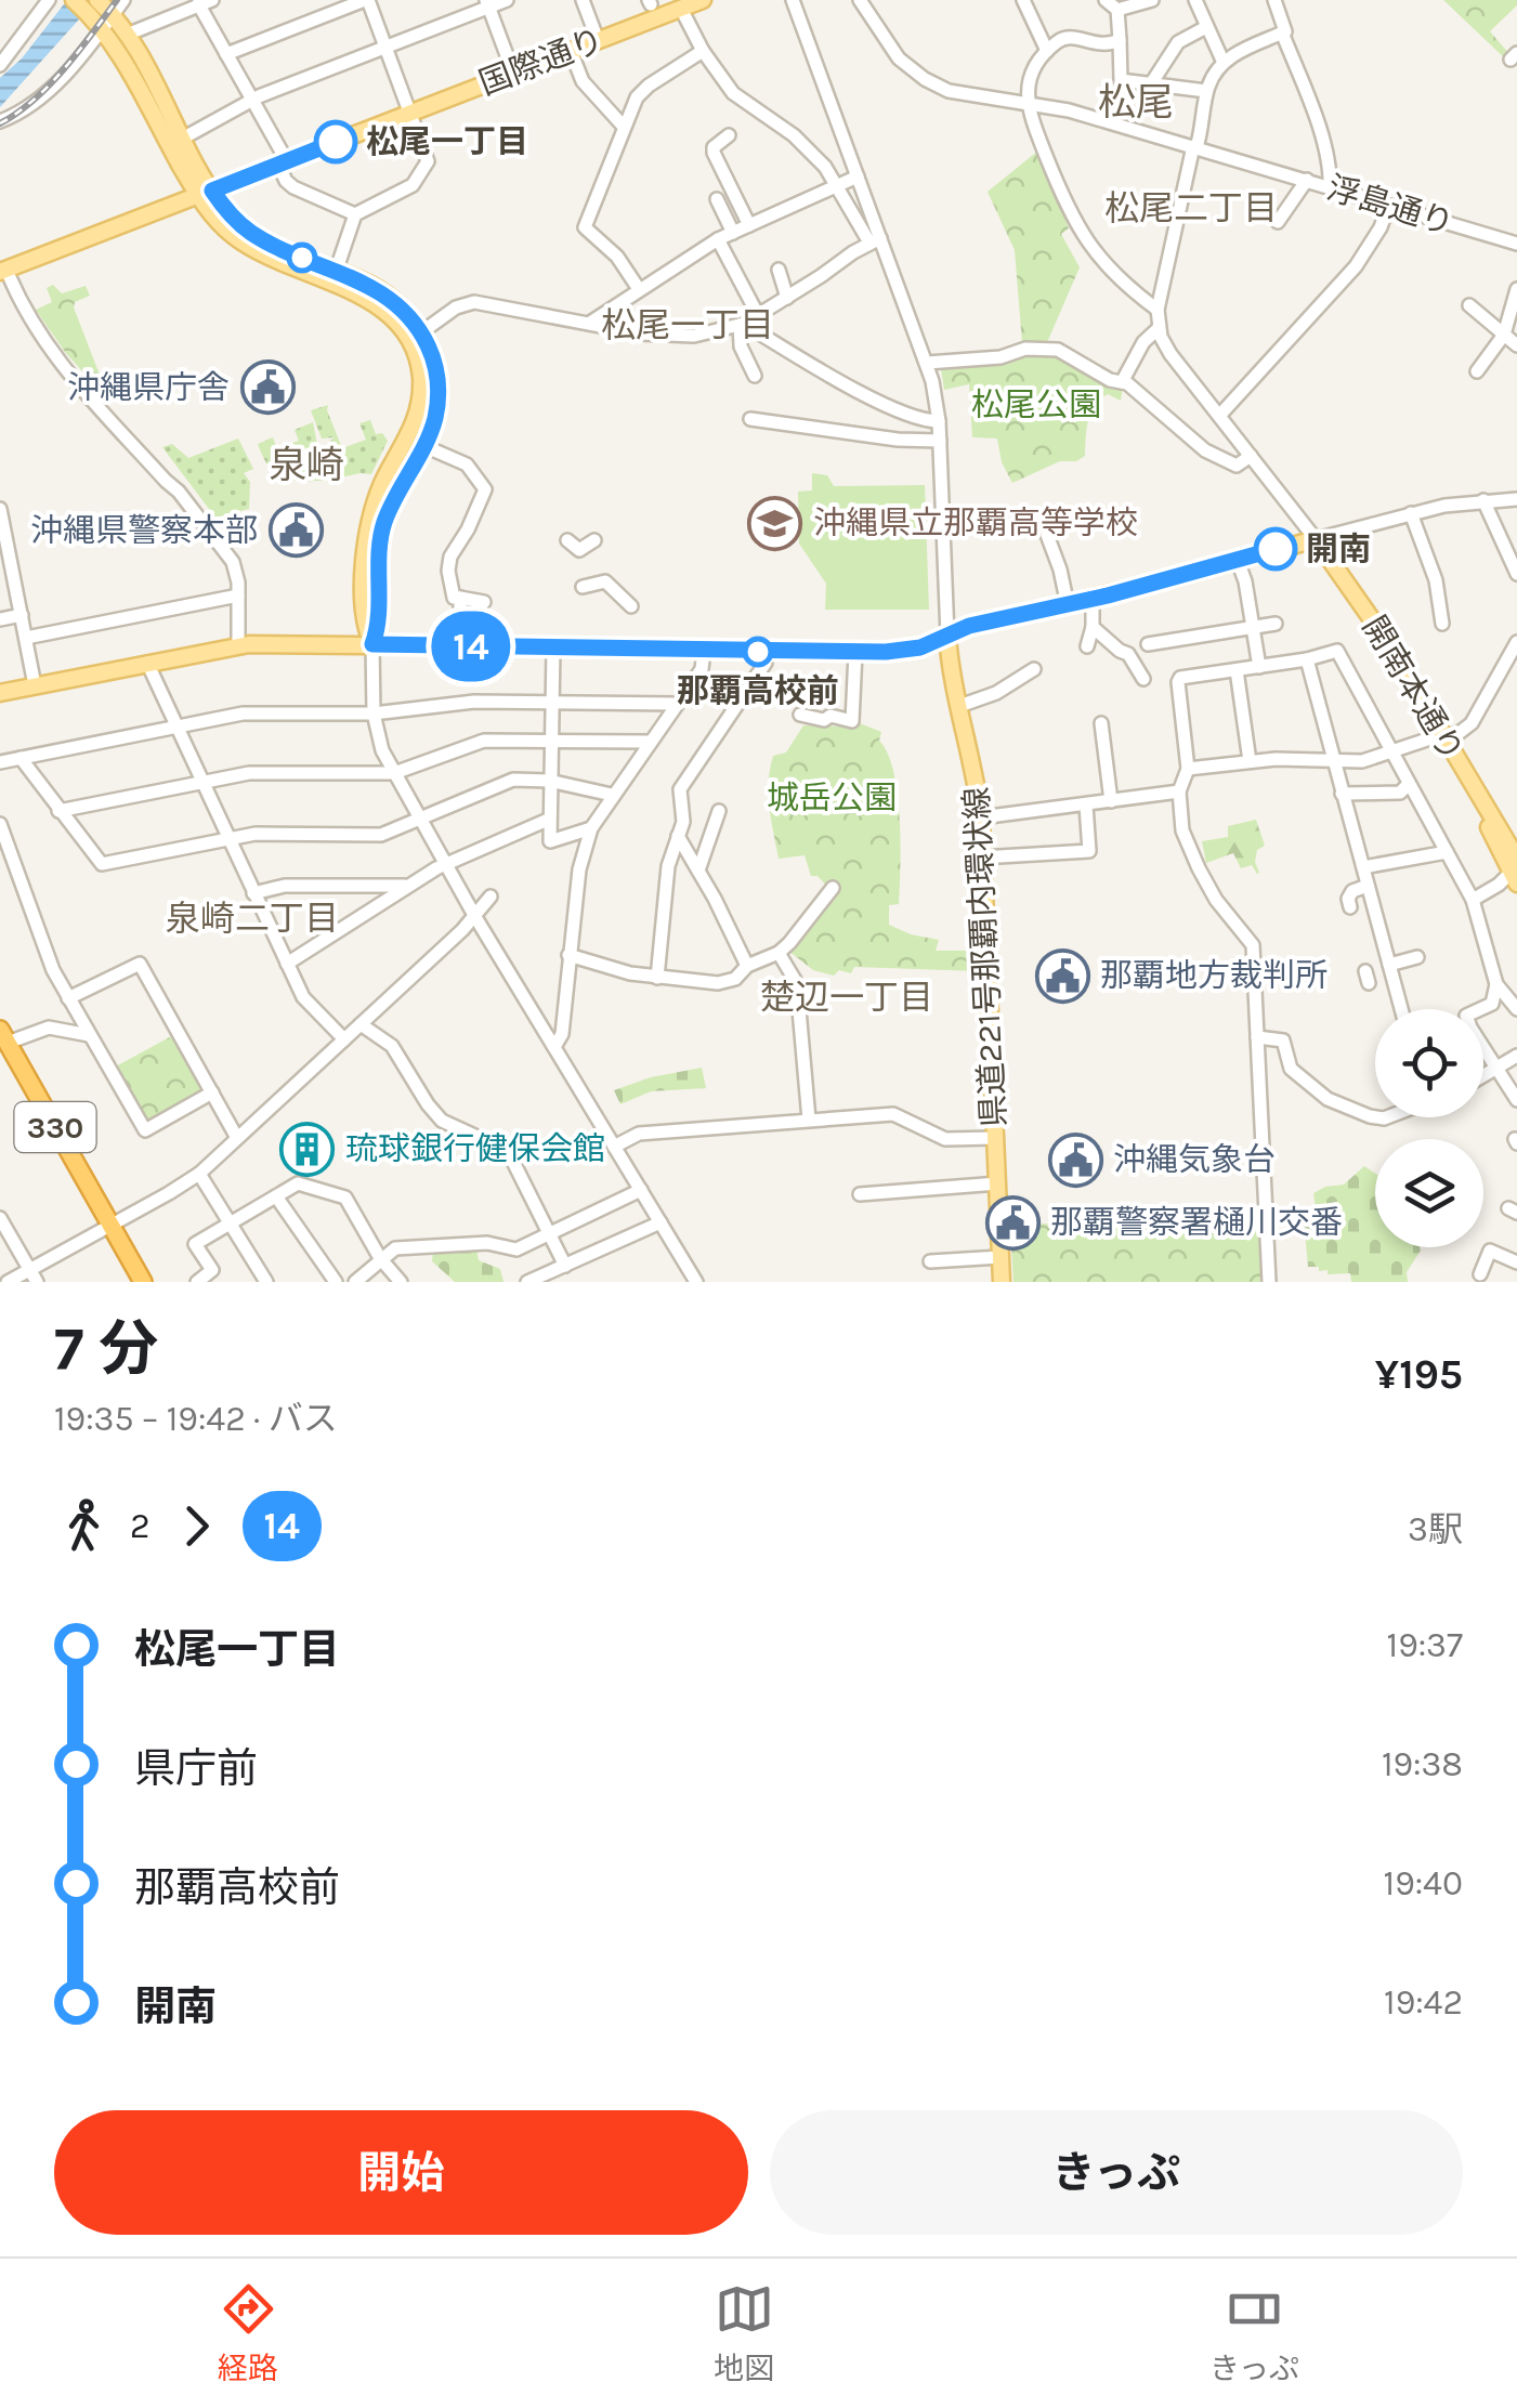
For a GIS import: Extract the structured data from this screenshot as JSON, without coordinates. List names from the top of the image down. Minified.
{"streets":{"highway":["330"],"main road":["国際通り","開南本通り","県道221号那覇内環状線"],"street":["浮島通り"]},"districts":["松尾","松尾二丁目","松尾一丁目","泉崎","泉崎二丁目","楚辺一丁目"],"parks":["松尾公園","城岳公園"],"places":{"other":["松尾一丁目","開南","那覇高校前"],"public building":["沖縄県庁舎","沖縄県警察本部","那覇地方裁判所","沖縄気象台","那覇警察署樋川交番"],"school or university":["沖縄県立那覇高等学校"],"building":["琉球銀行健保会館"]},"lines":["bus line 14"],"page":{"on_map":"14","heading":["7 分","19:35 – 19:42 · バス","¥195"],"legs":["2","14","3駅"],"list":[{"name":"松尾一丁目","value":"19:37"},{"name":"県庁前","value":"19:38"},{"name":"那覇高校前","value":"19:40"},{"name":"開南","value":"19:42"}],"buttons":["開始","きっぷ"],"tabs":["経路","地図","きっぷ"]}}
